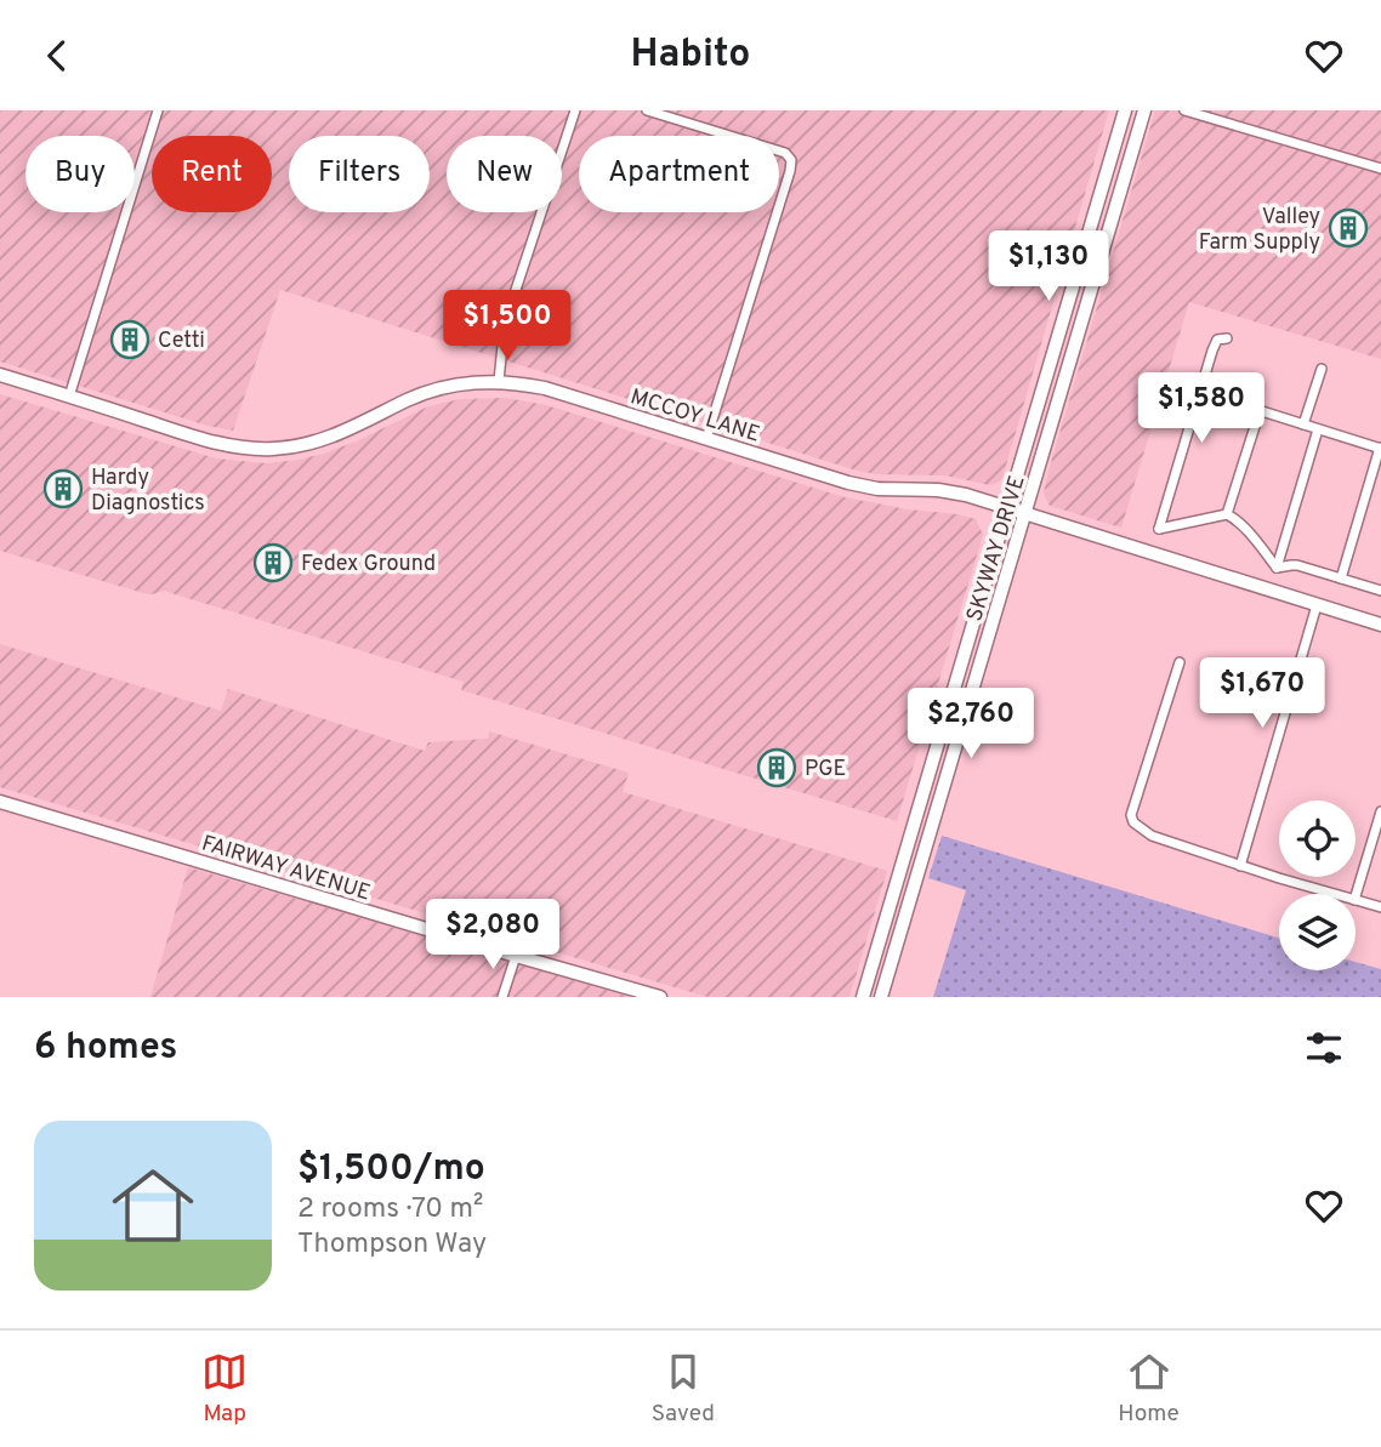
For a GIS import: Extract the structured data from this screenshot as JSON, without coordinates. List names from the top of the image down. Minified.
{"streets":{"street":["MCCOY LANE","SKYWAY DRIVE","FAIRWAY AVENUE"]},"crossings":[["MCCOY LANE","SKYWAY DRIVE"]],"places":{"building":["Valley Farm Supply","Cetti","Hardy Diagnostics","Fedex Ground","PGE"]},"page":{"header":"Habito","chip":["Buy","Rent","Filters","New","Apartment"],"price":["$1,130","$1,500","$1,580","$1,670","$2,760","$2,080"],"heading":"6 homes","list":[{"name":"$1,500/mo","note":"2 rooms · 70 m² · Thompson Way"}],"tabs":["Map","Saved","Home"]}}
